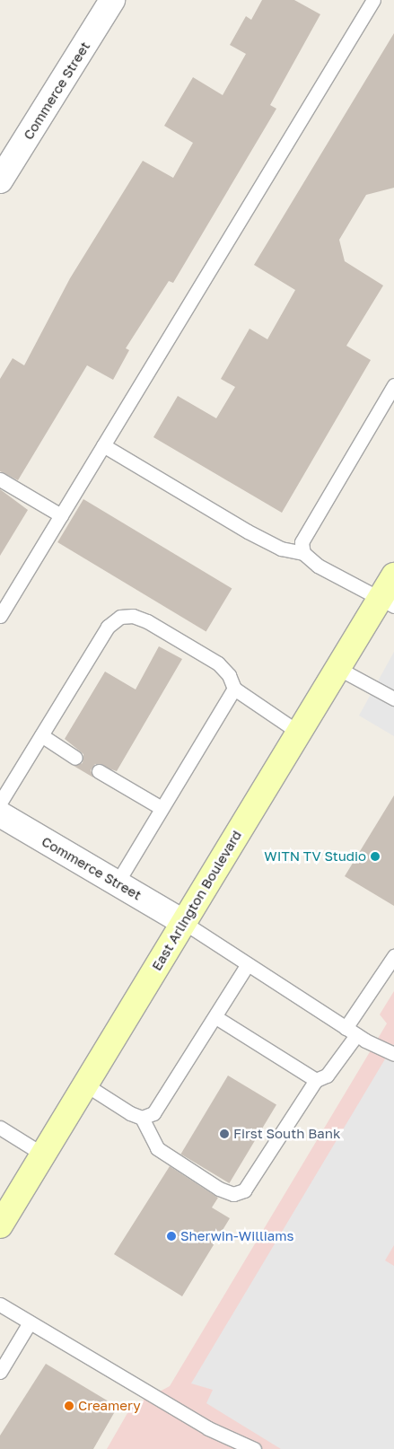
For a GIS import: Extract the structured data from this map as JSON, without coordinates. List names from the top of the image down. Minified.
{"streets":{"main road":["East Arlington Boulevard"],"street":["Commerce Street"]},"crossings":[["Commerce Street","East Arlington Boulevard"]],"places":["WITN TV Studio","First South Bank","Sherwin-Williams","Creamery"]}
